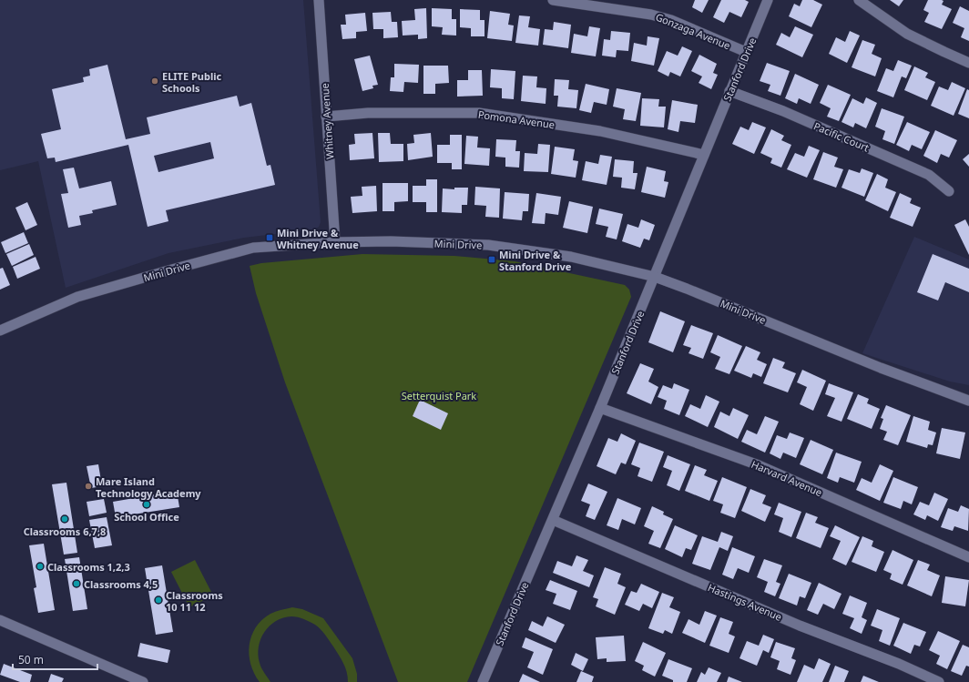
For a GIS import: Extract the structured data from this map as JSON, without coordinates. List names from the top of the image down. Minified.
{"streets":{"street":["Gonzaga Avenue","Stanford Drive","Pomona Avenue","Whitney Avenue","Pacific Court","Mini Drive","Harvard Avenue","Hastings Avenue"]},"crossings":[["Gonzaga Avenue","Stanford Drive"],["Stanford Drive","Pomona Avenue"],["Stanford Drive","Pacific Court"],["Stanford Drive","Mini Drive"],["Stanford Drive","Harvard Avenue"],["Stanford Drive","Hastings Avenue"],["Pomona Avenue","Whitney Avenue"],["Whitney Avenue","Mini Drive"]],"parks":["Setterquist Park"],"places":{"other":["ELITE Public Schools","Mare Island Technology Academy","School Office","Classrooms 6,7,8","Classrooms 1,2,3","Classrooms 4,5","Classrooms 10 11 12"],"transit":["Mini Drive & Whitney Avenue","Mini Drive & Stanford Drive"]},"scale_bar":"50 m"}
